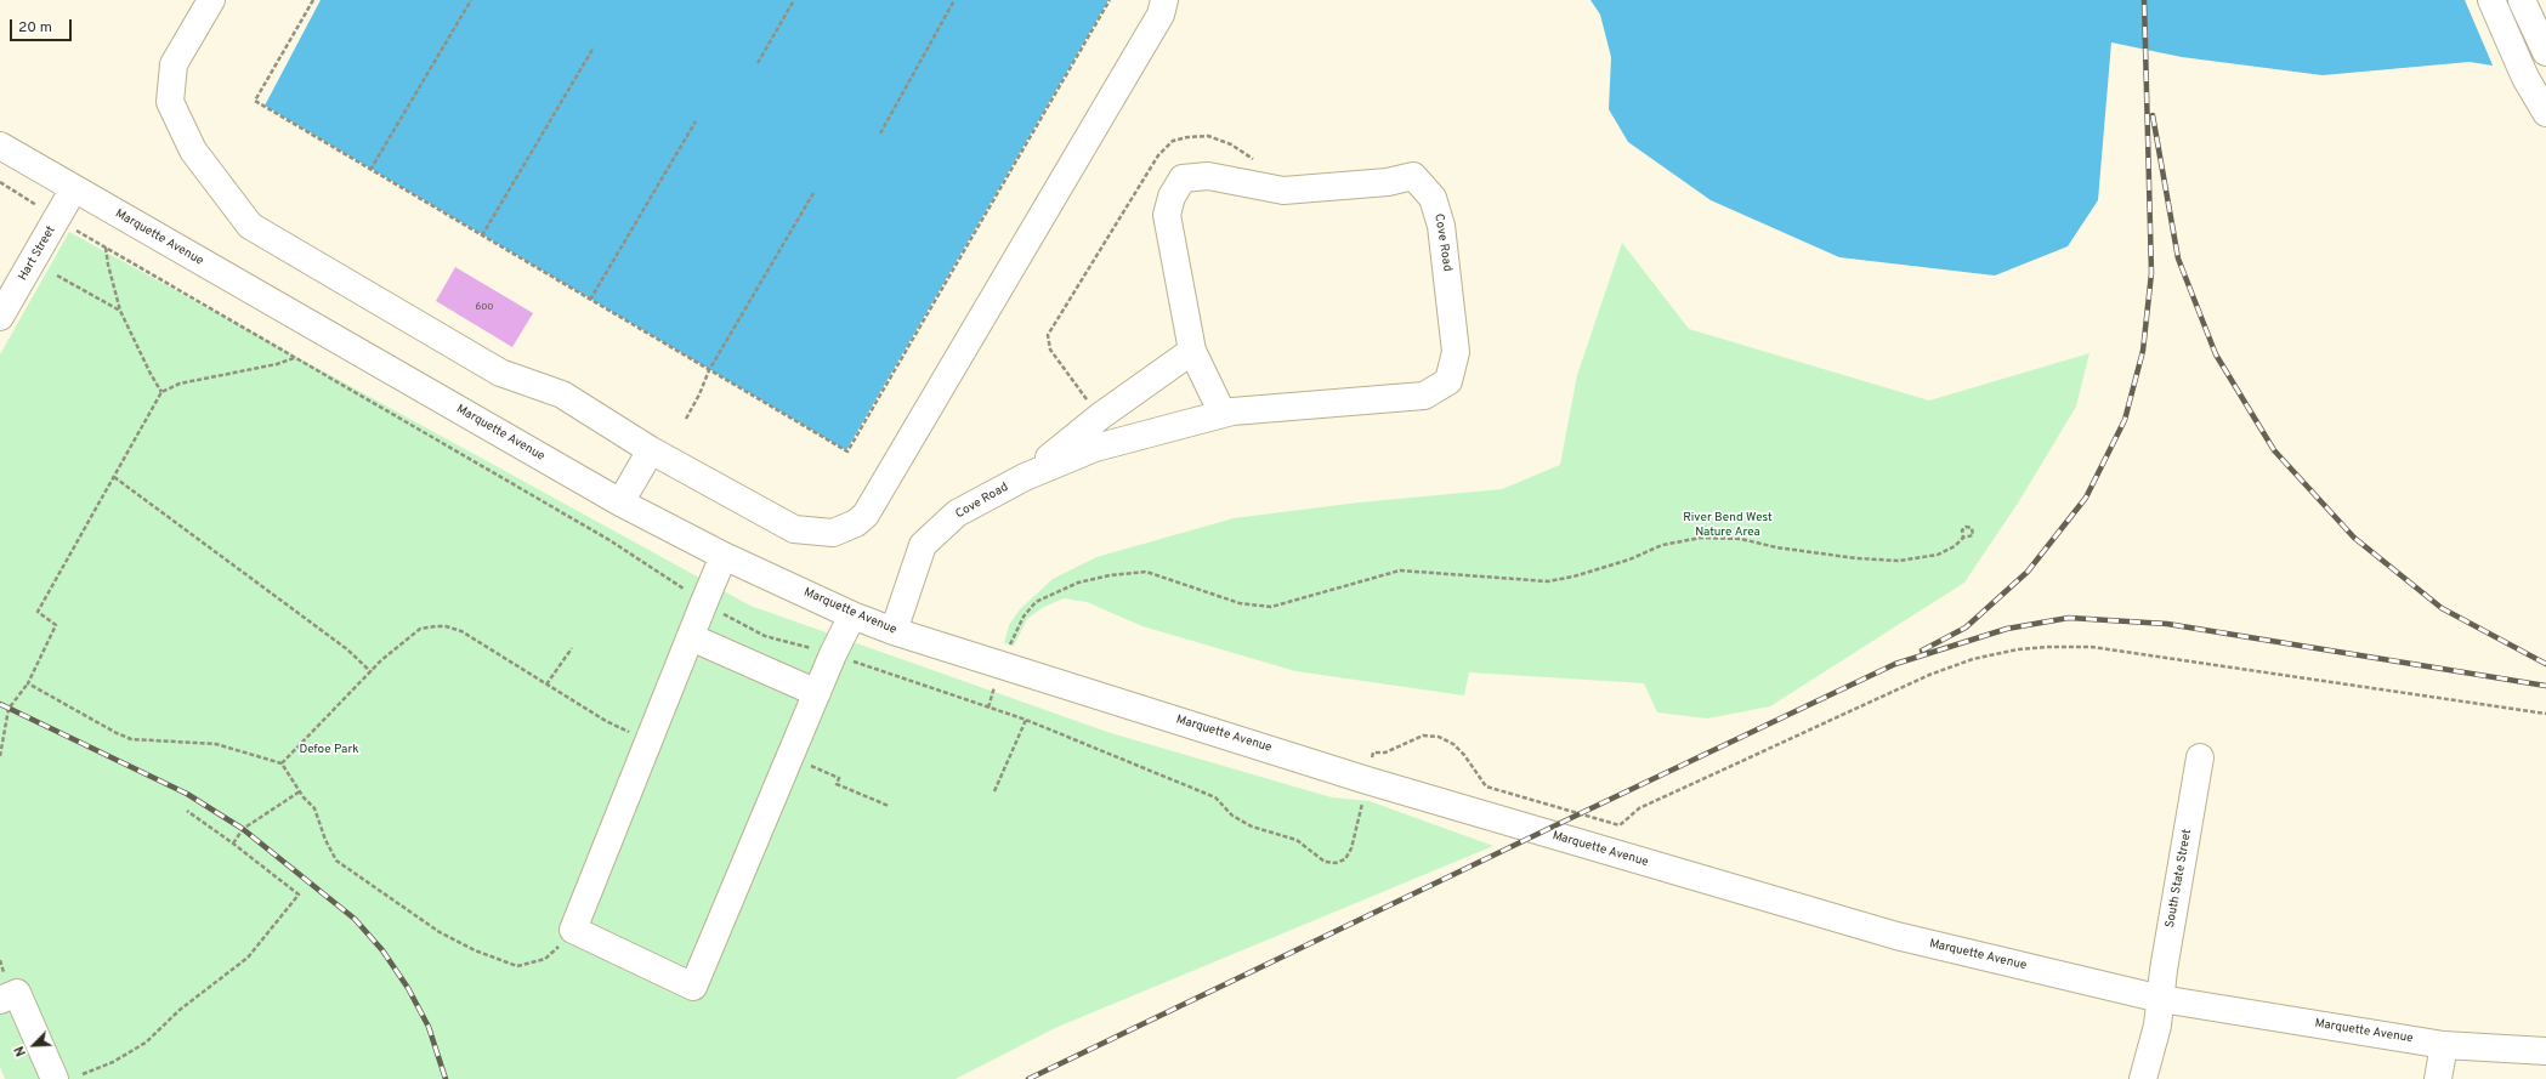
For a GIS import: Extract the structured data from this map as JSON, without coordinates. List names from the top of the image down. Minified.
{"streets":{"street":["Marquette Avenue","Cove Road","Hart Street","South State Street"]},"crossings":[["Marquette Avenue","Cove Road"],["Marquette Avenue","Hart Street"],["Marquette Avenue","South State Street"]],"parks":["River Bend West Nature Area","Defoe Park"],"house_numbers":["600"],"scale_bar":"20 m","north":"bottom left"}
